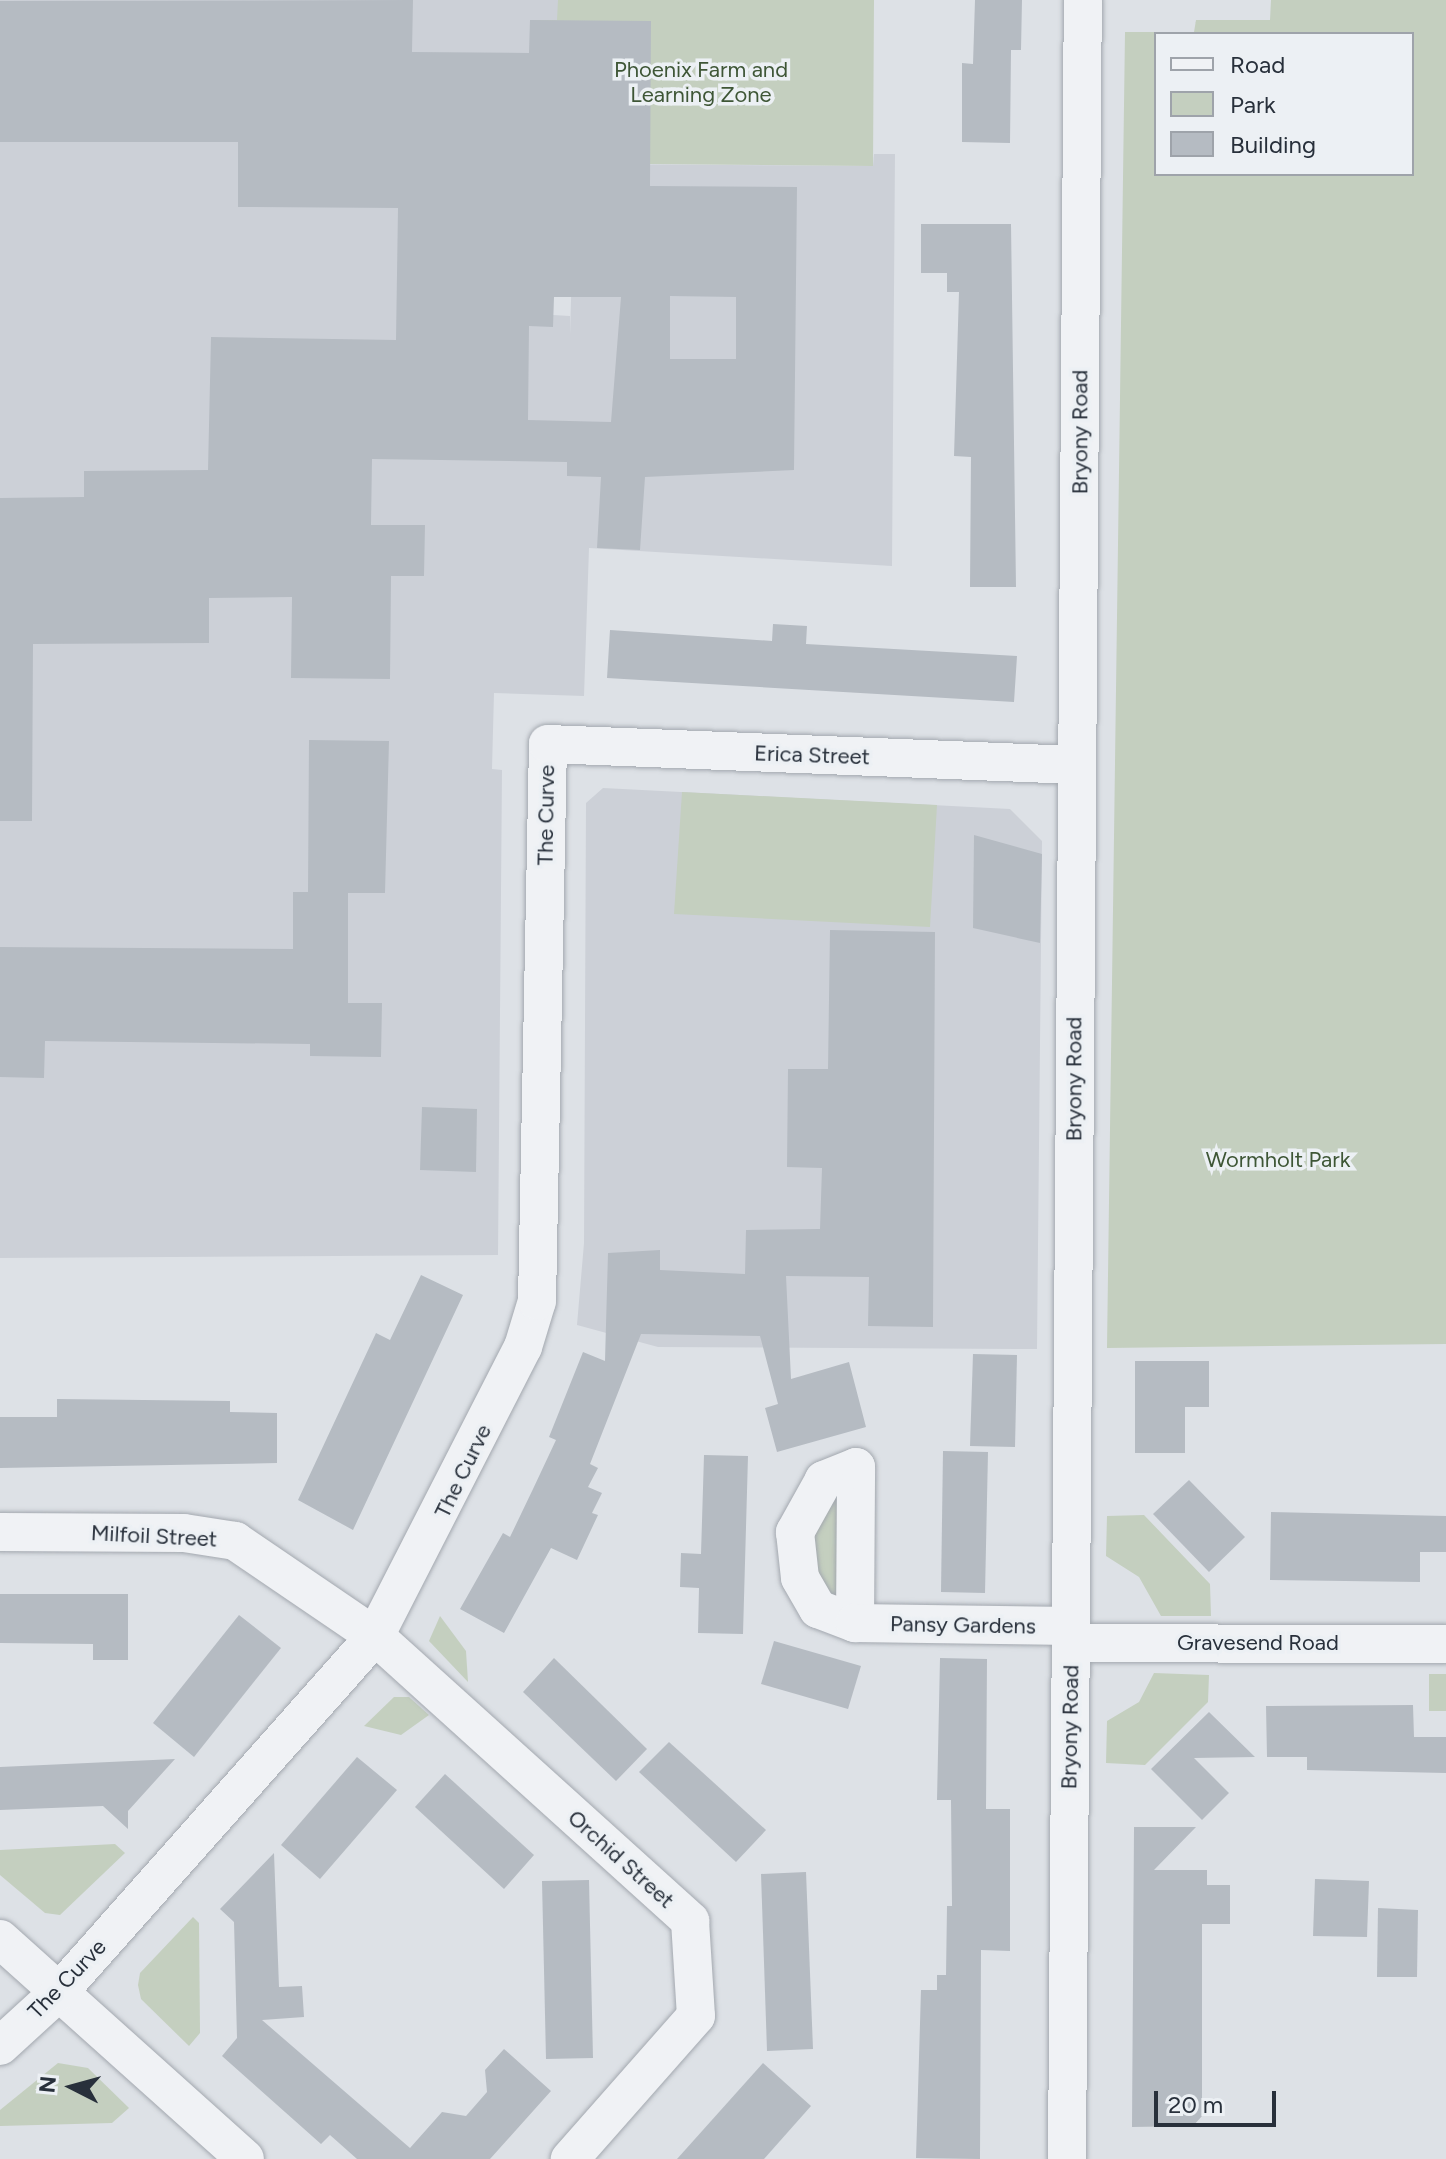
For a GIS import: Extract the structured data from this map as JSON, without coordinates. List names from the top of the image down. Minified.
{"streets":{"street":["Bryony Road","Erica Street","The Curve","Milfoil Street","Pansy Gardens","Gravesend Road","Orchid Street"]},"crossings":[["Bryony Road","Erica Street"],["Bryony Road","Pansy Gardens"],["Bryony Road","Gravesend Road"],["Erica Street","The Curve"],["The Curve","Milfoil Street"],["The Curve","Orchid Street"],["Milfoil Street","Orchid Street"],["Pansy Gardens","Gravesend Road"]],"parks":["Phoenix Farm and Learning Zone","Wormholt Park"],"legend":["Road","Park","Building"],"scale_bar":"20 m","north":"left"}
